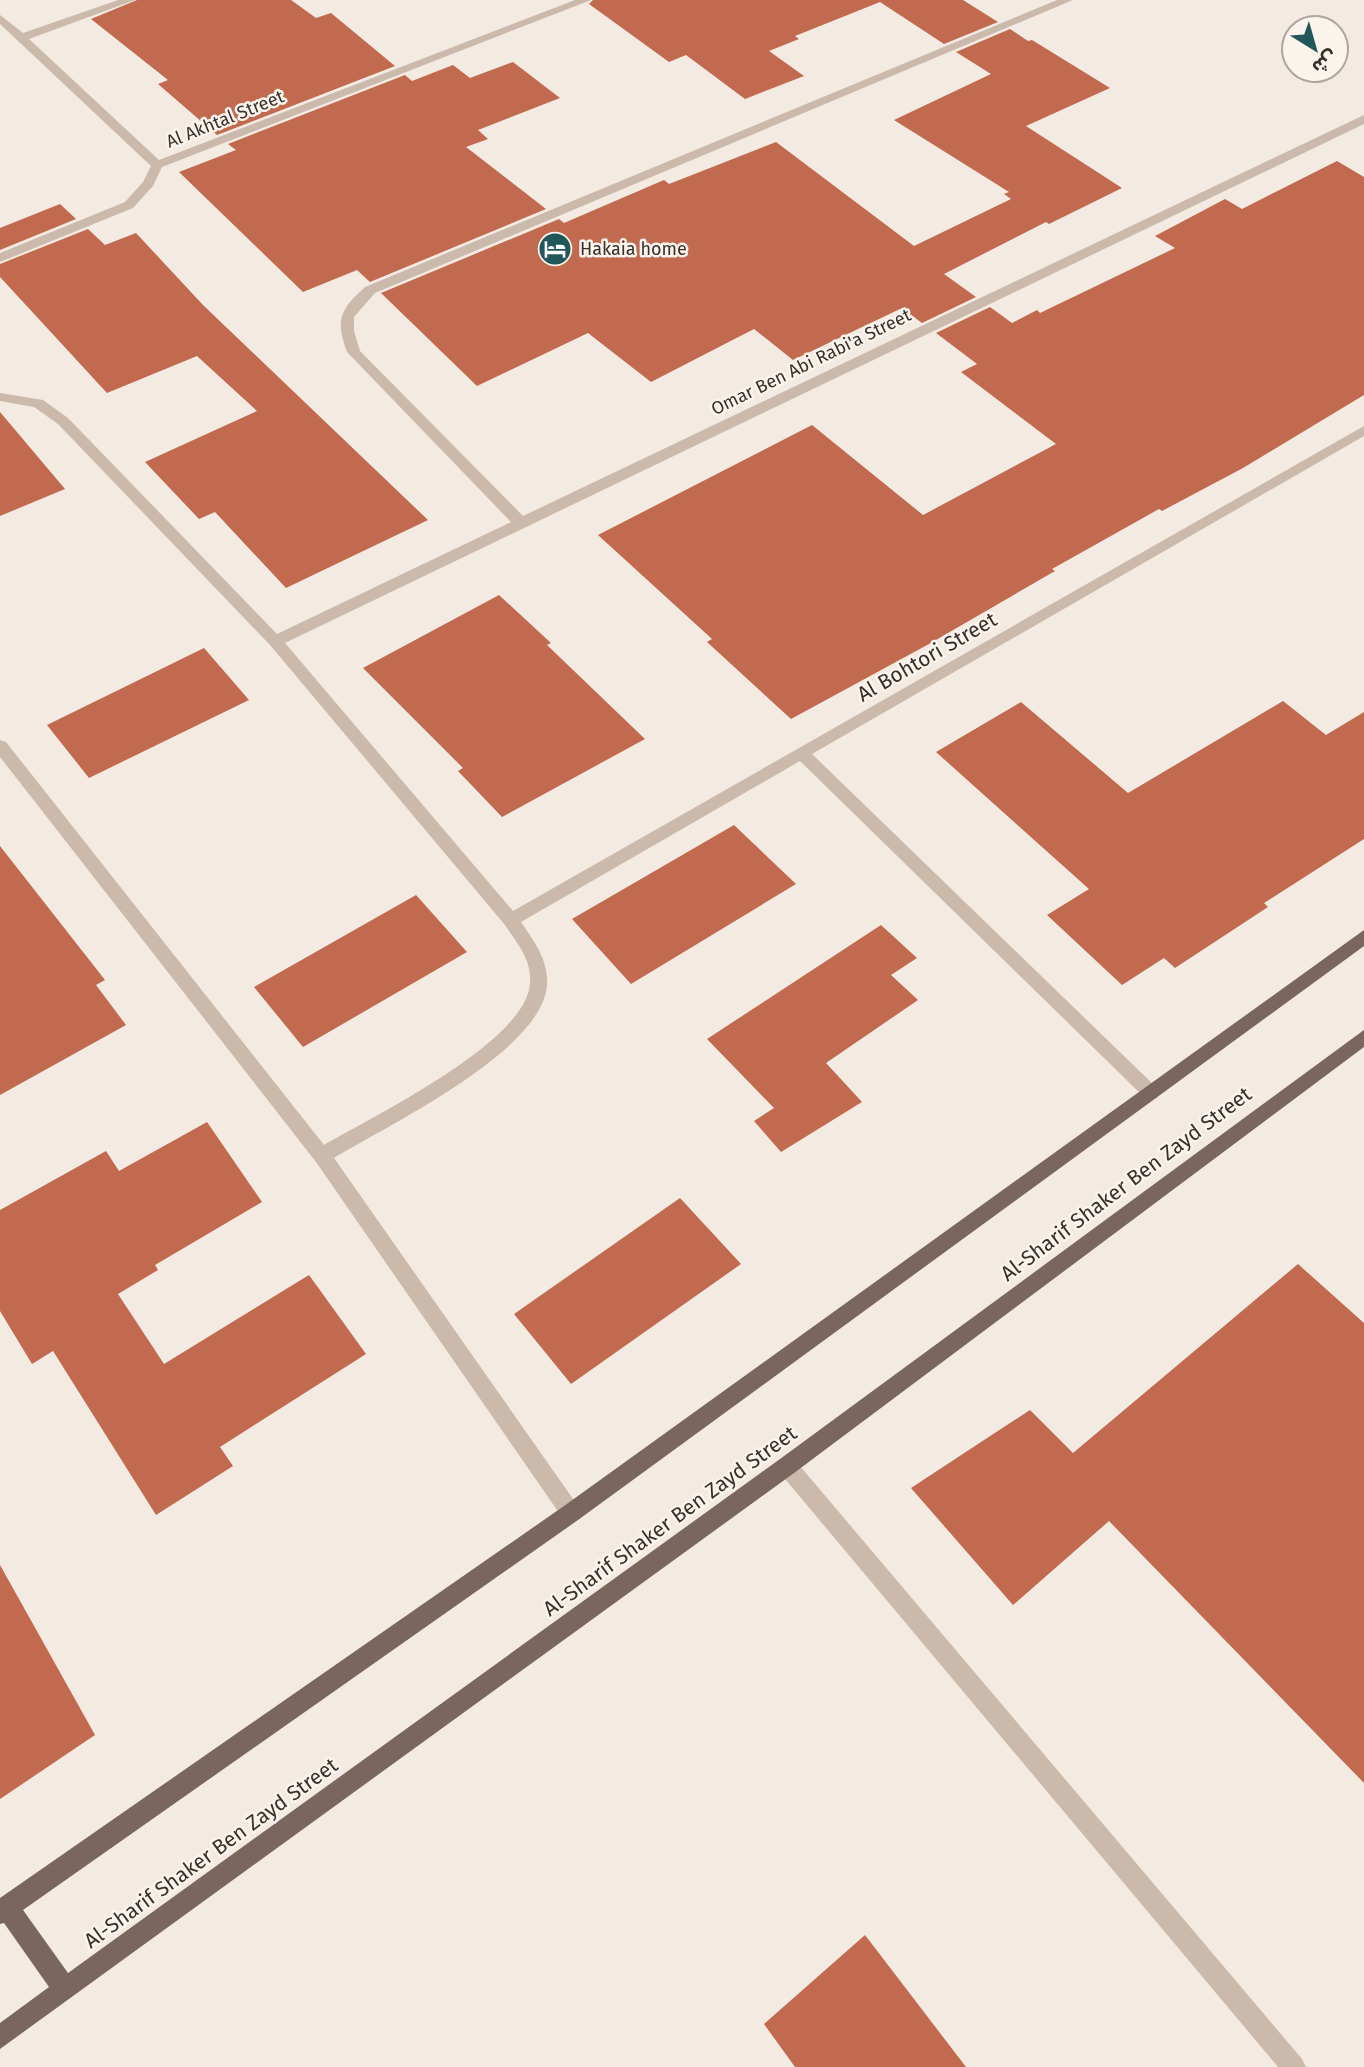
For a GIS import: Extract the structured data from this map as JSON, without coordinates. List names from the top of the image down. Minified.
{"streets":{"main road":["Al-Sharif Shaker Ben Zayd Street"],"street":["Al Akhtal Street","Omar Ben Abi Rabi'a Street","Al Bohtori Street"]},"places":{"hotel":["Hakaia home"]},"north":"bottom right"}
